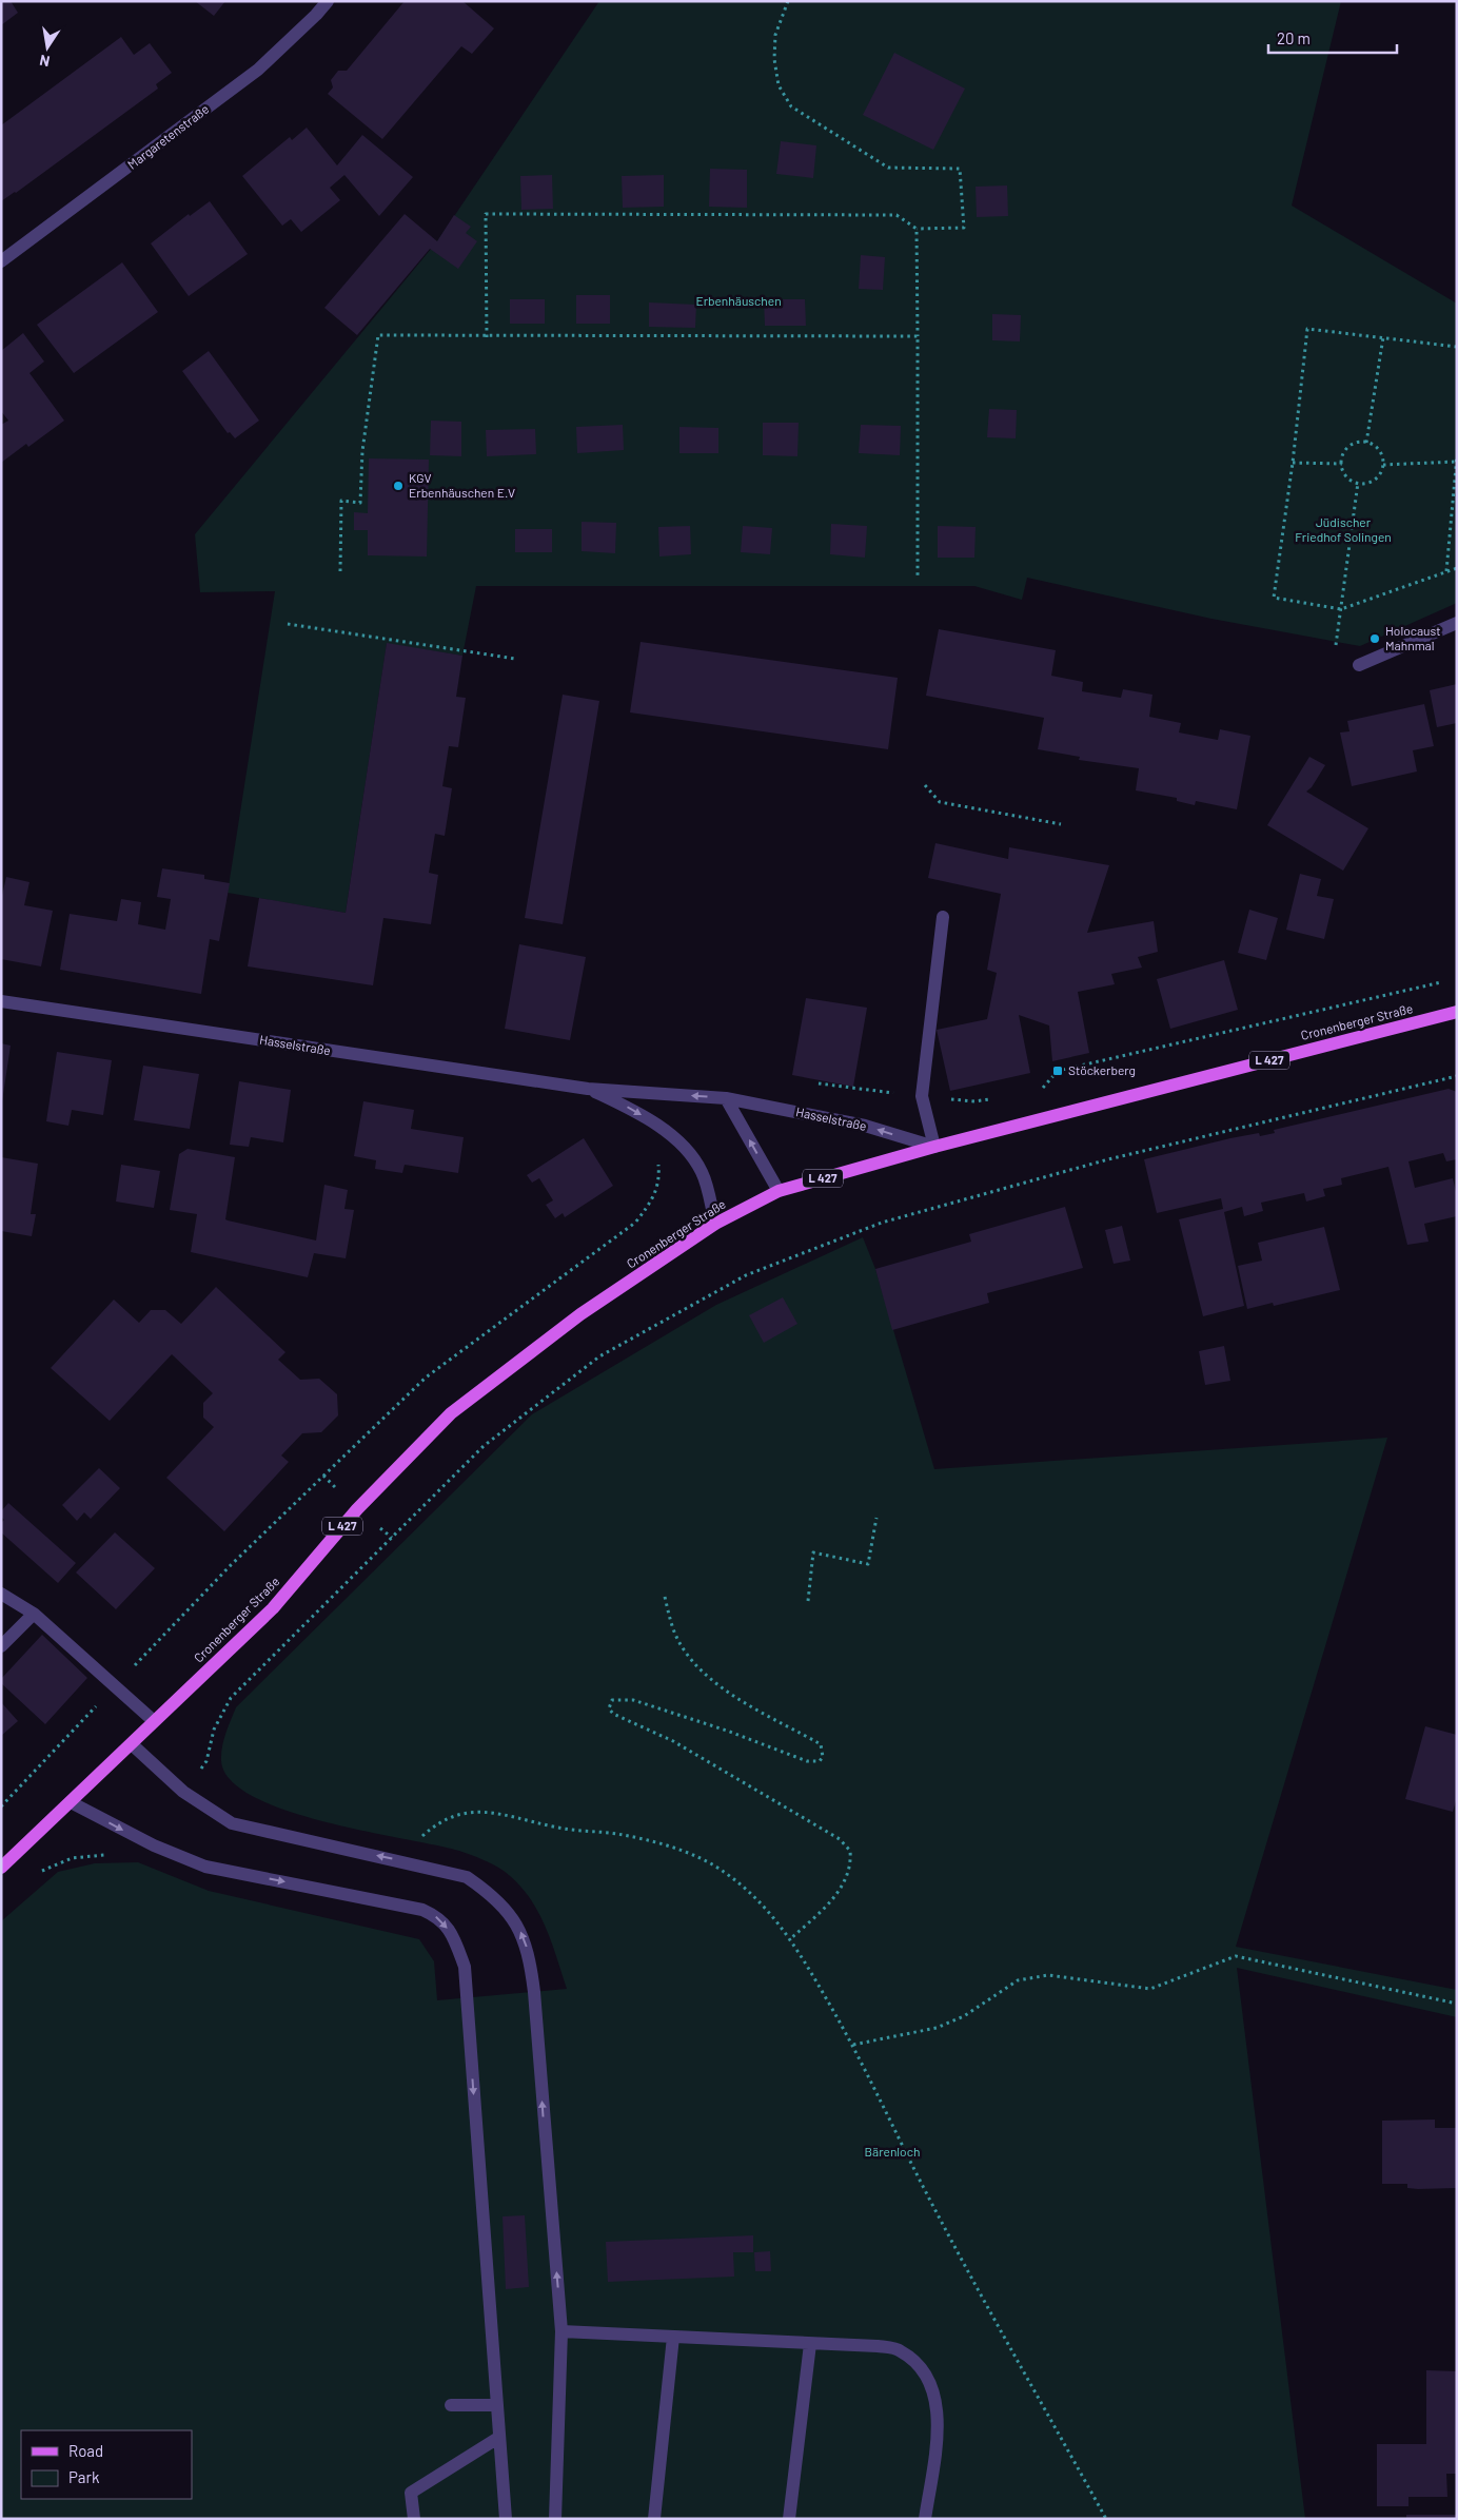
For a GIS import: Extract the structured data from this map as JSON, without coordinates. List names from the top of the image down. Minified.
{"streets":{"main road":["Cronenberger Straße","L 427"],"street":["Margaretenstraße","Hasselstraße"]},"crossings":[["Cronenberger Straße","Hasselstraße"]],"parks":["Erbenhäuschen","Jüdischer Friedhof Solingen","Bärenloch"],"places":{"other":["KGV Erbenhäuschen E.V","Holocaust Mahnmal"],"transit":["Stöckerberg"]},"legend":["Road","Park"],"scale_bar":"20 m","north":"bottom"}
